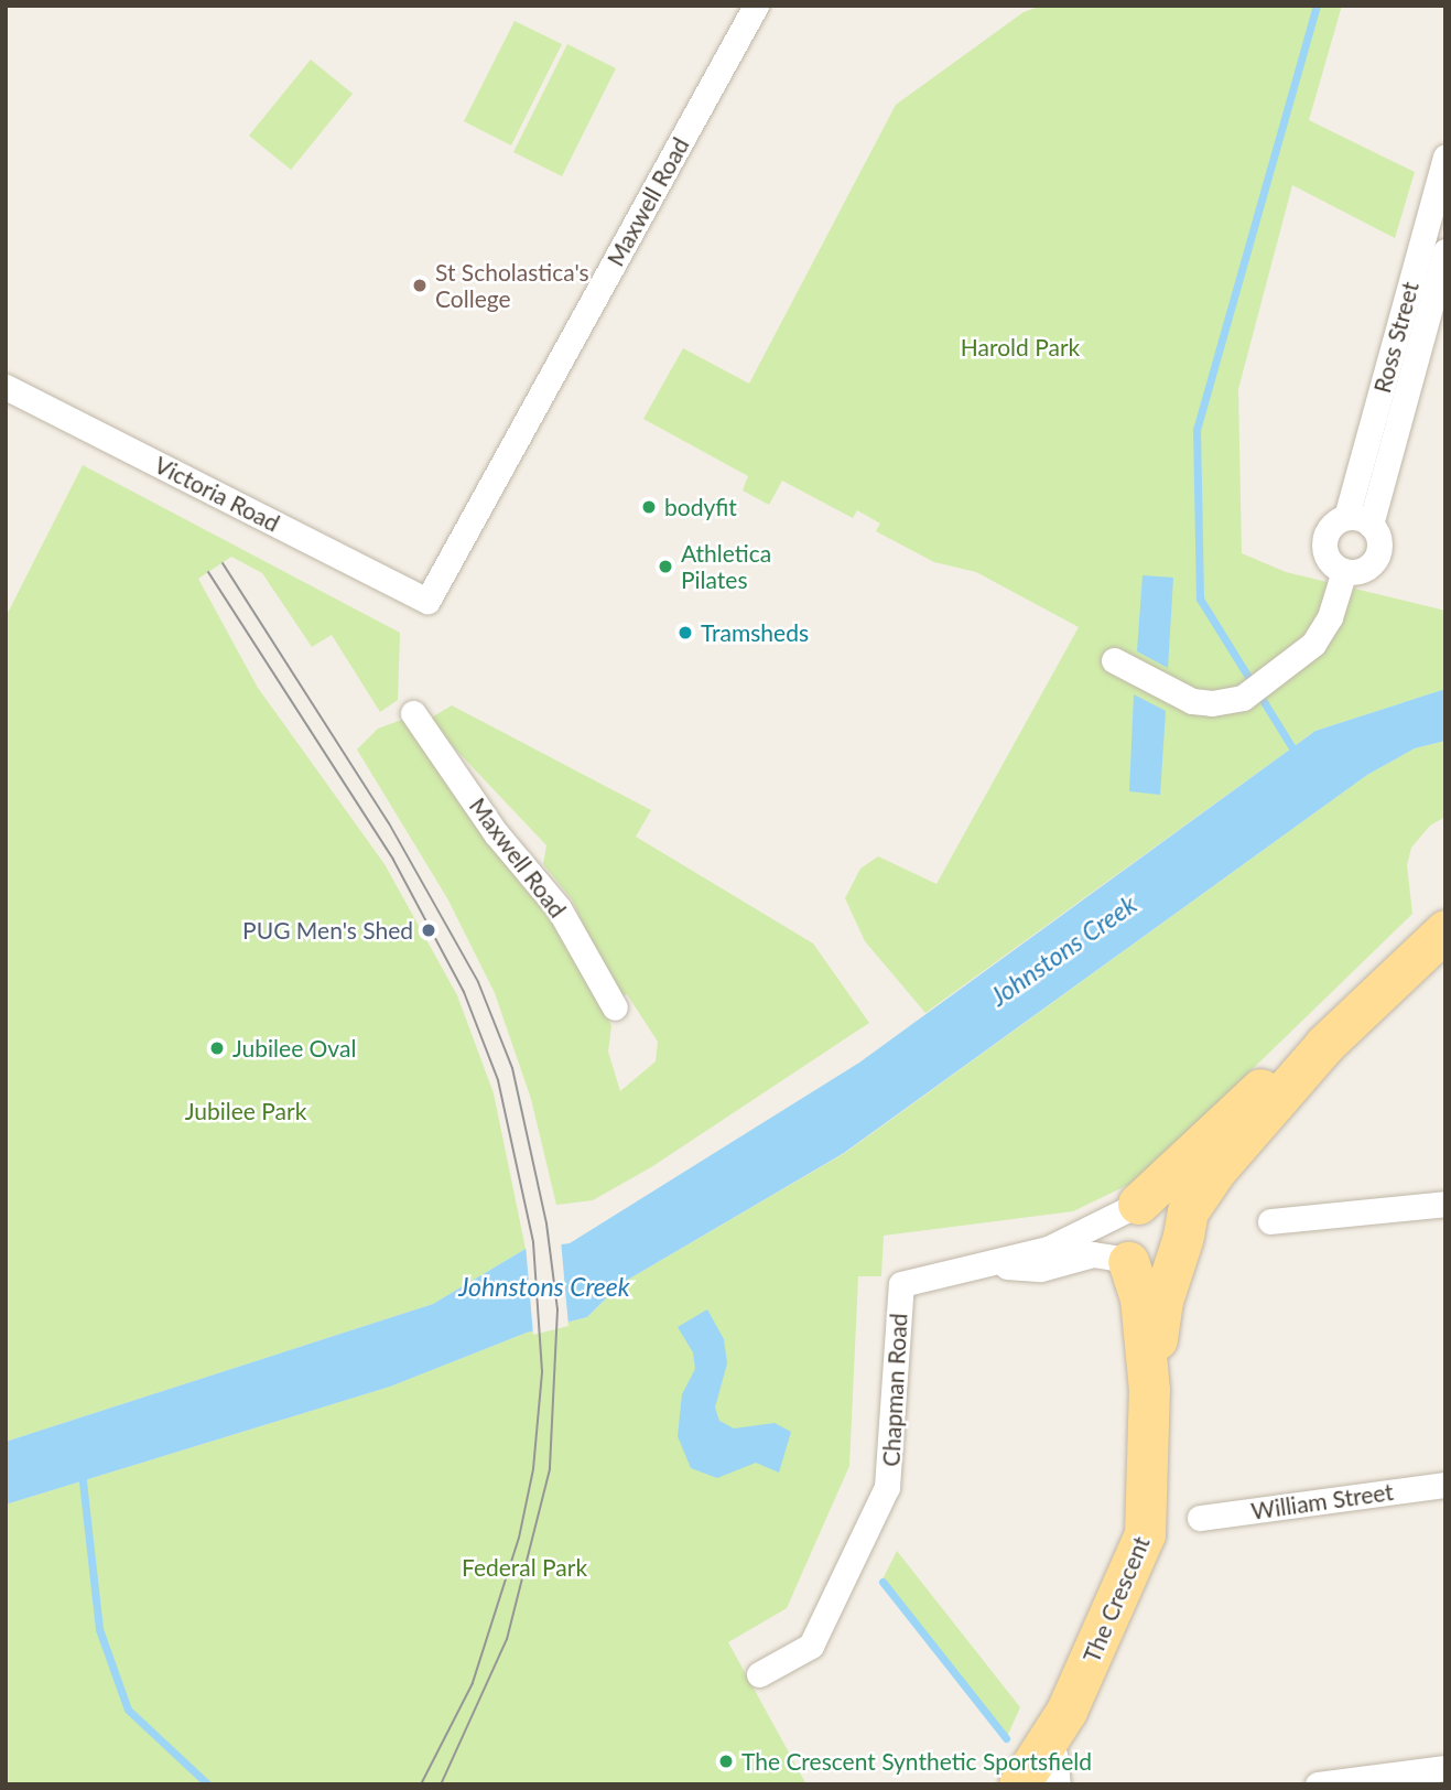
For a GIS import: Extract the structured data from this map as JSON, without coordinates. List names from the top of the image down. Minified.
{"streets":{"main road":["The Crescent"],"street":["Maxwell Road","Ross Street","Victoria Road","Chapman Road","William Street"]},"crossings":[["Maxwell Road","Victoria Road"],["Chapman Road","The Crescent"]],"water":["Johnstons Creek"],"parks":["Harold Park","Jubilee Park","Federal Park"],"places":["St Scholastica's College","bodyfit","Athletica Pilates","Tramsheds","PUG Men's Shed","Jubilee Oval","The Crescent Synthetic Sportsfield"]}
